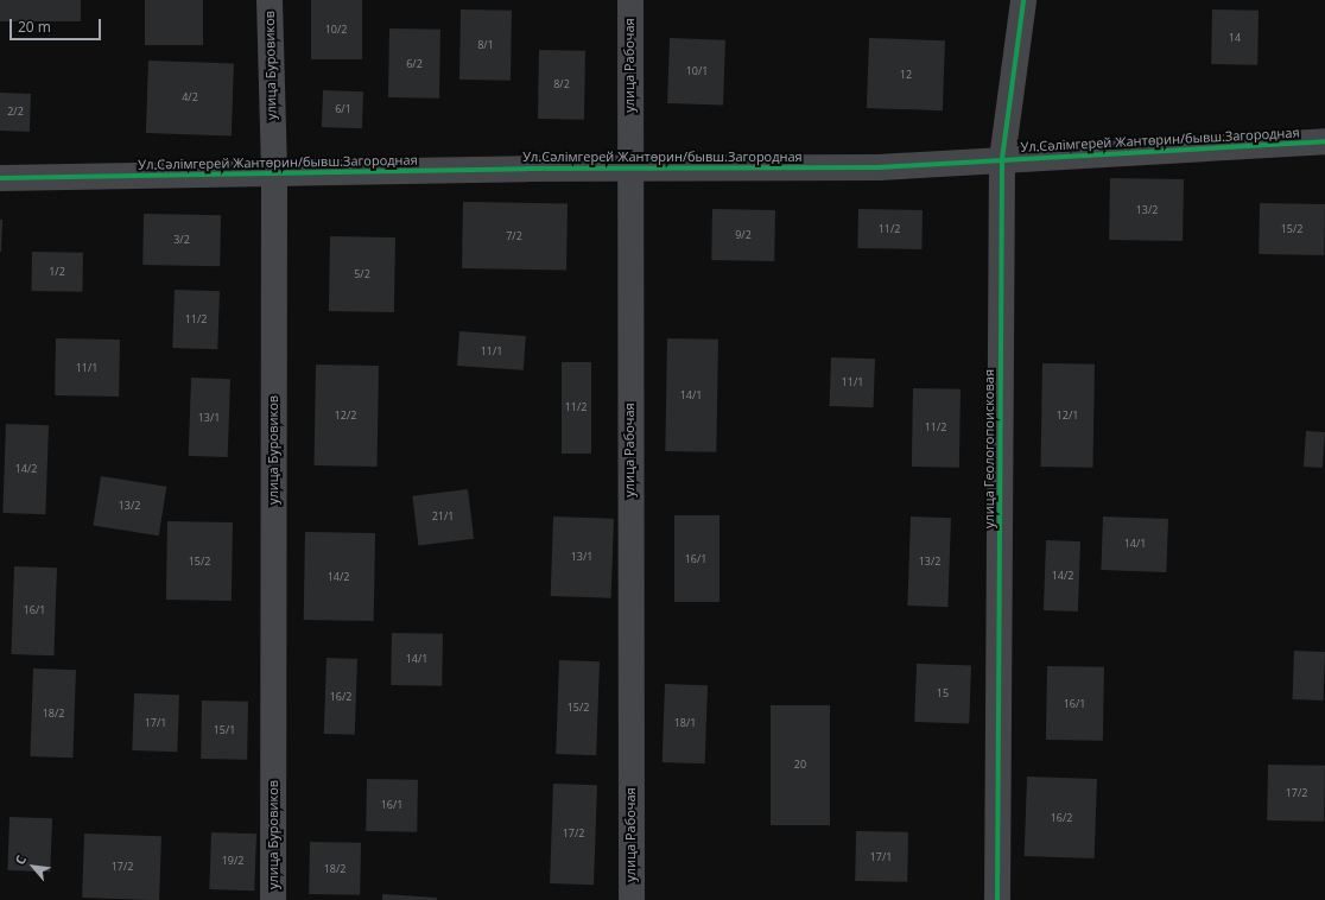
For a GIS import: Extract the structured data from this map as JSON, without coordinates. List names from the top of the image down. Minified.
{"streets":{"street":["улица Буровиков","улица Рабочая","Ул.Сәлімгерей Жантөрин/бывш.Загородная","улица Геологопоисковая"]},"crossings":[["улица Буровиков","Ул.Сәлімгерей Жантөрин/бывш.Загородная"],["улица Рабочая","Ул.Сәлімгерей Жантөрин/бывш.Загородная"],["Ул.Сәлімгерей Жантөрин/бывш.Загородная","улица Геологопоисковая"]],"house_numbers":["10/2","14","8/1","6/2","10/1","12","8/2","4/2","6/1","2/2","13/2","11/2","15/2","9/2","7/2","3/2","1/2","5/2","11/2","11/1","11/1","11/1","14/1","11/2","12/2","12/1","13/1","11/2","14/2","13/2","21/1","14/1","13/1","16/1","15/2","13/2","14/2","14/2","16/1","14/1","15","16/2","16/1","15/2","18/2","17/1","18/1","15/1","20","17/2","16/1","16/2","17/2","17/1","19/2","17/2","18/2"],"scale_bar":"20 m","north":"top left"}
